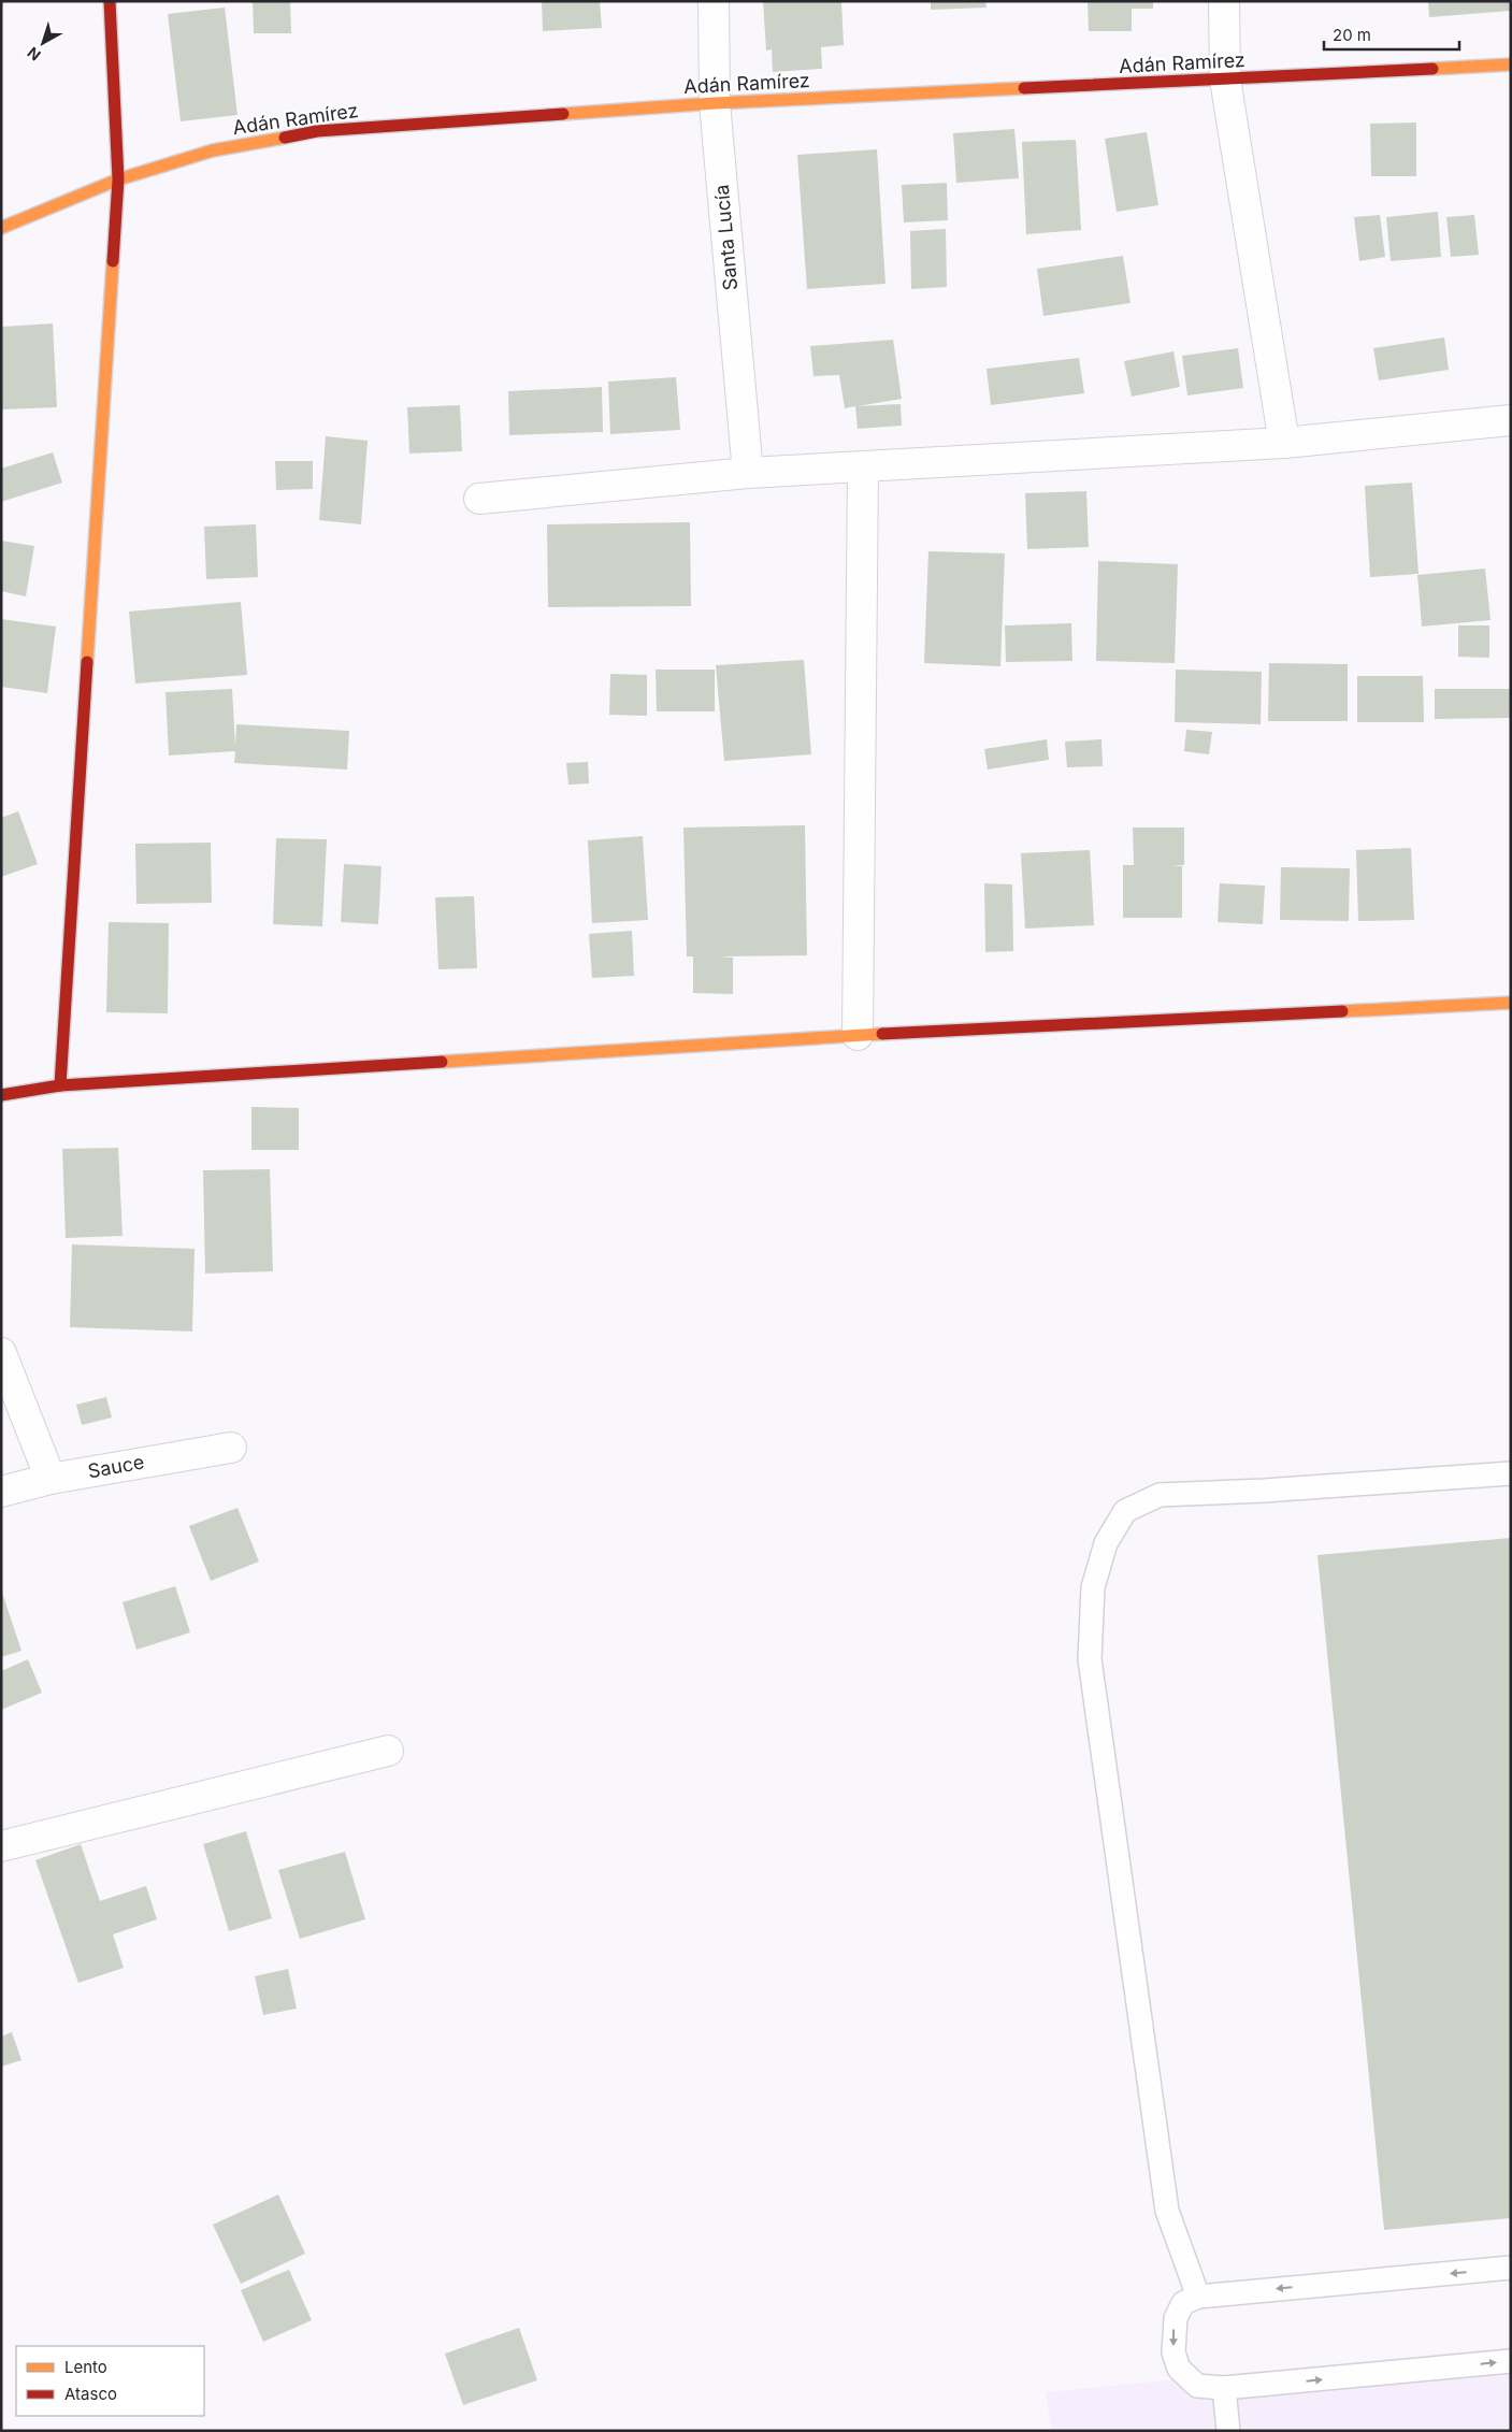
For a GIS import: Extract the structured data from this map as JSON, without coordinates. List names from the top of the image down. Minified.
{"streets":{"street":["Adán Ramírez","Santa Lucía","Sauce"]},"crossings":[["Adán Ramírez","Santa Lucía"]],"legend":["Lento","Atasco"],"scale_bar":"20 m","north":"bottom left"}
